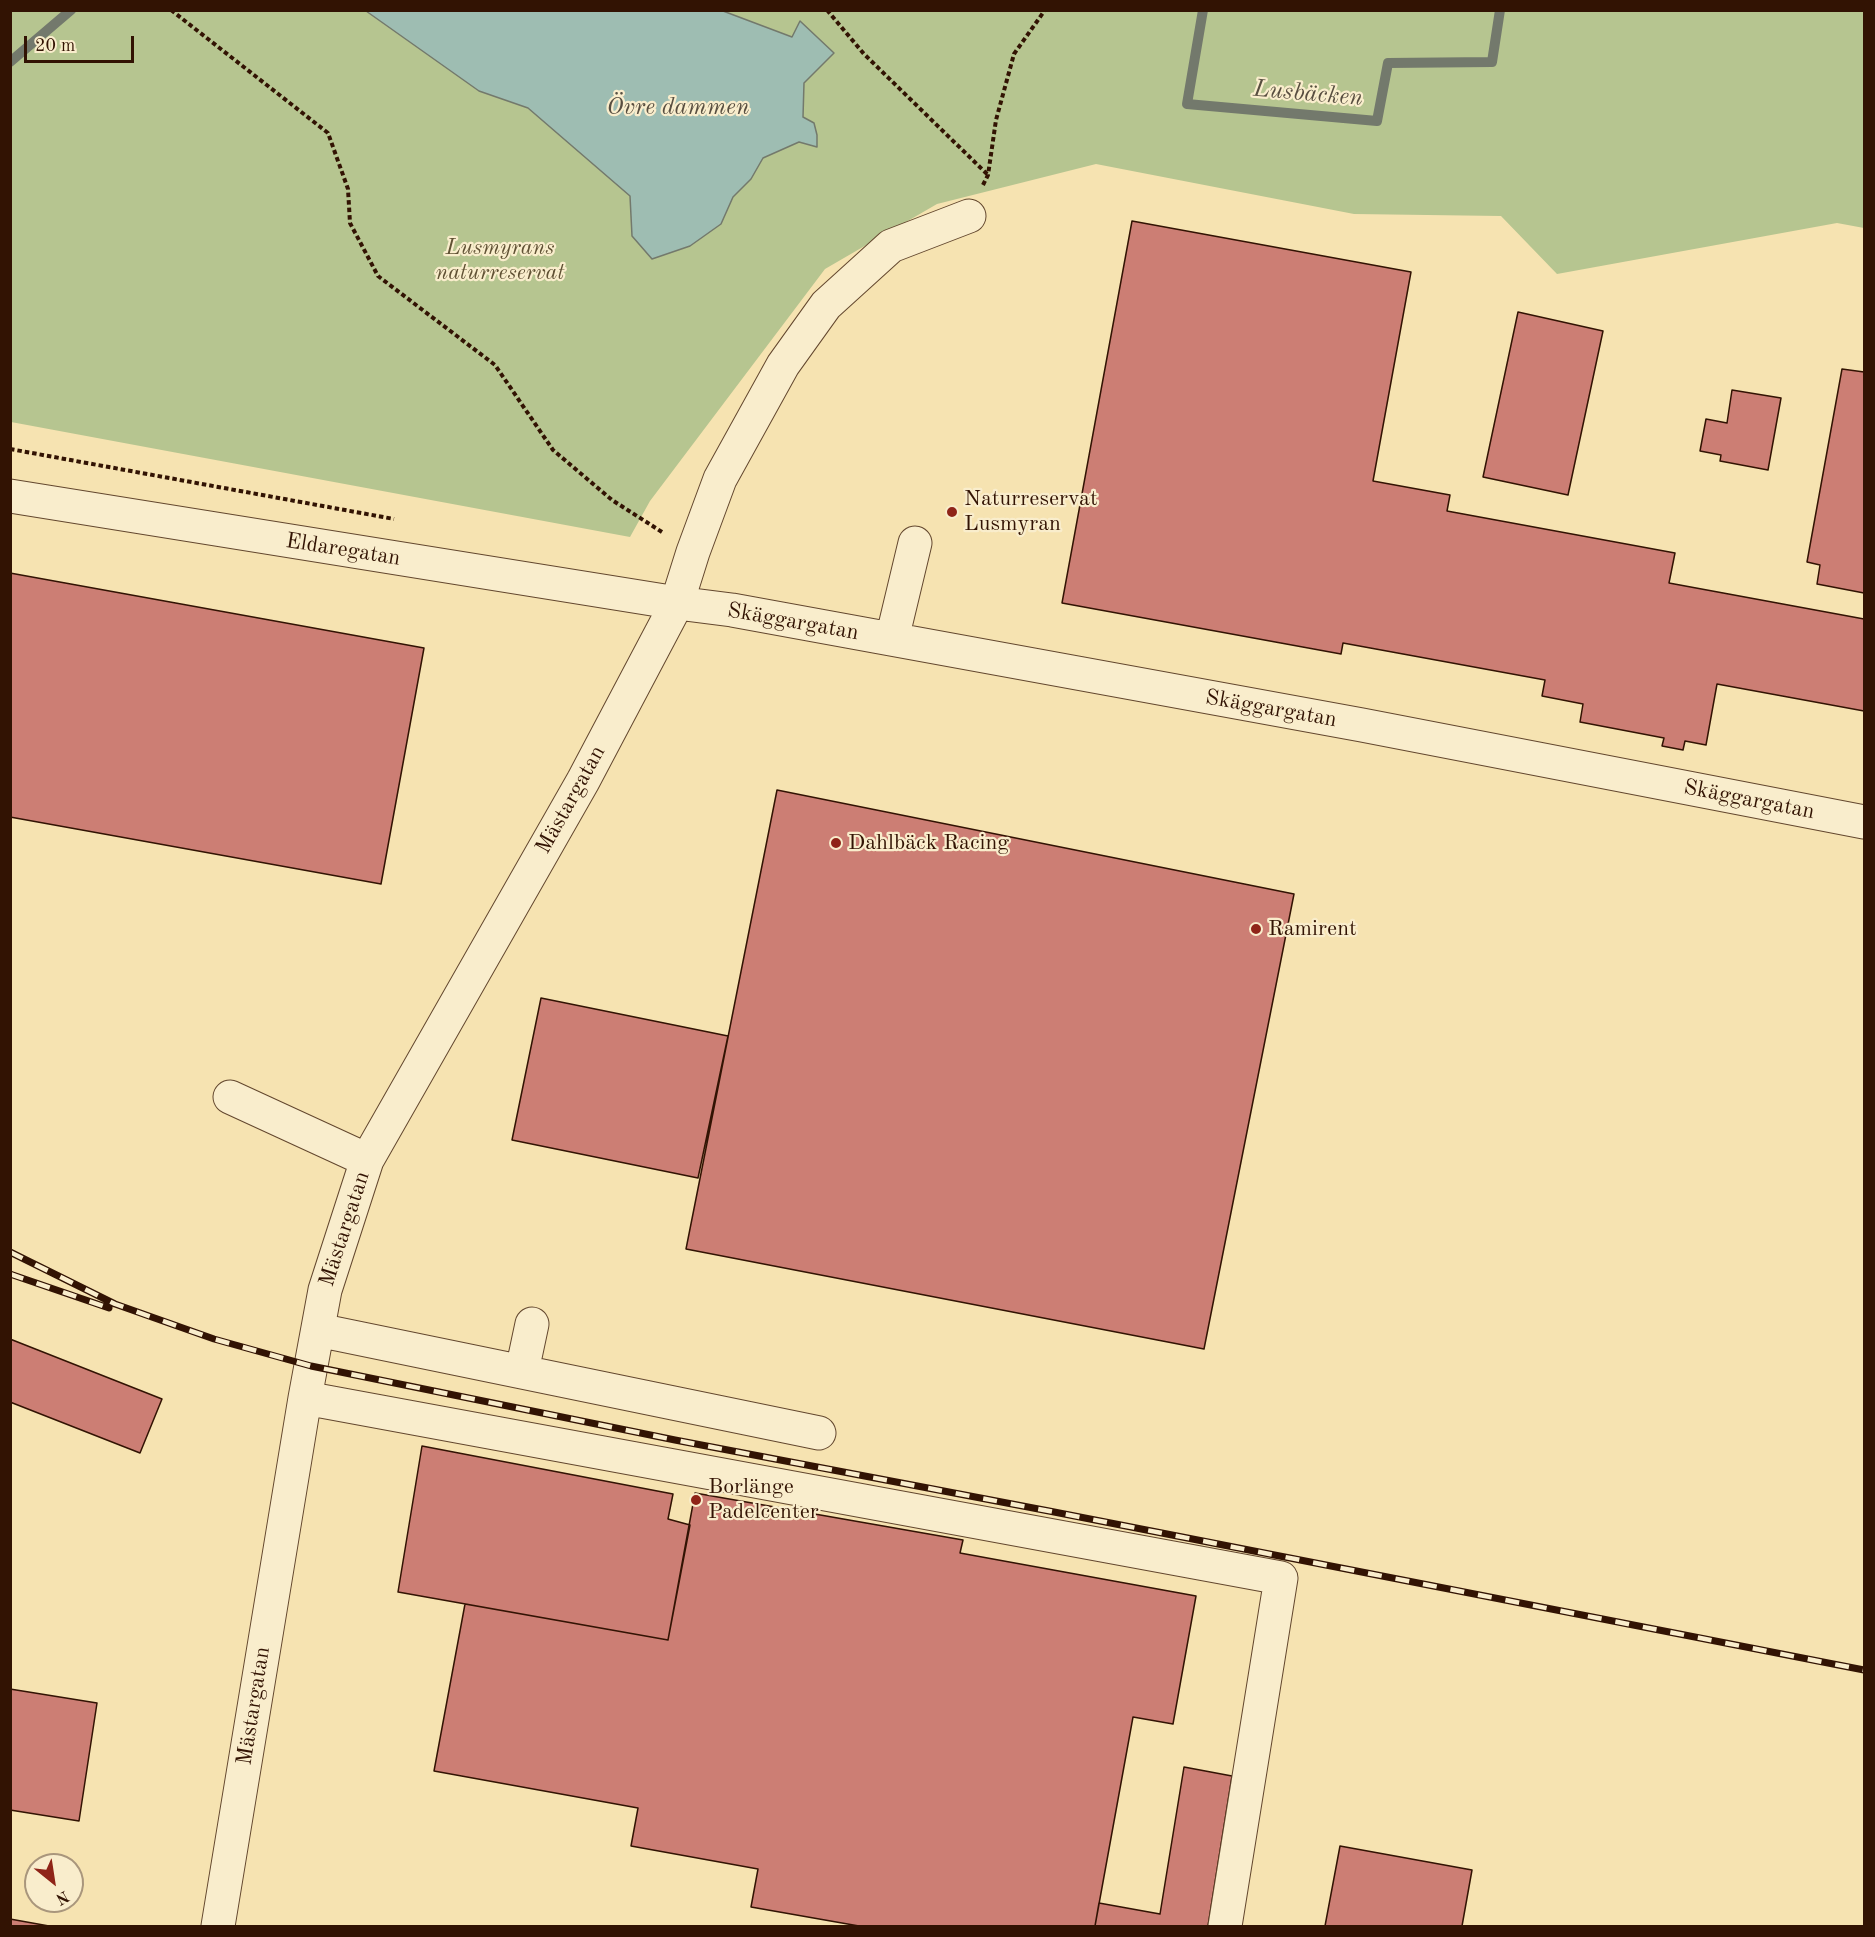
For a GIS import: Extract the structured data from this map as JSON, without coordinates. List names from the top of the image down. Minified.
{"streets":{"street":["Eldaregatan","Skäggargatan","Mästargatan"]},"crossings":[["Eldaregatan","Skäggargatan"],["Eldaregatan","Mästargatan"],["Skäggargatan","Mästargatan"]],"water":["Lusbäcken","Övre dammen"],"parks":["Lusmyrans naturreservat"],"places":["Naturreservat Lusmyran","Dahlbäck Racing","Ramirent","Borlänge Padelcenter"],"scale_bar":"20 m","north":"bottom right"}
